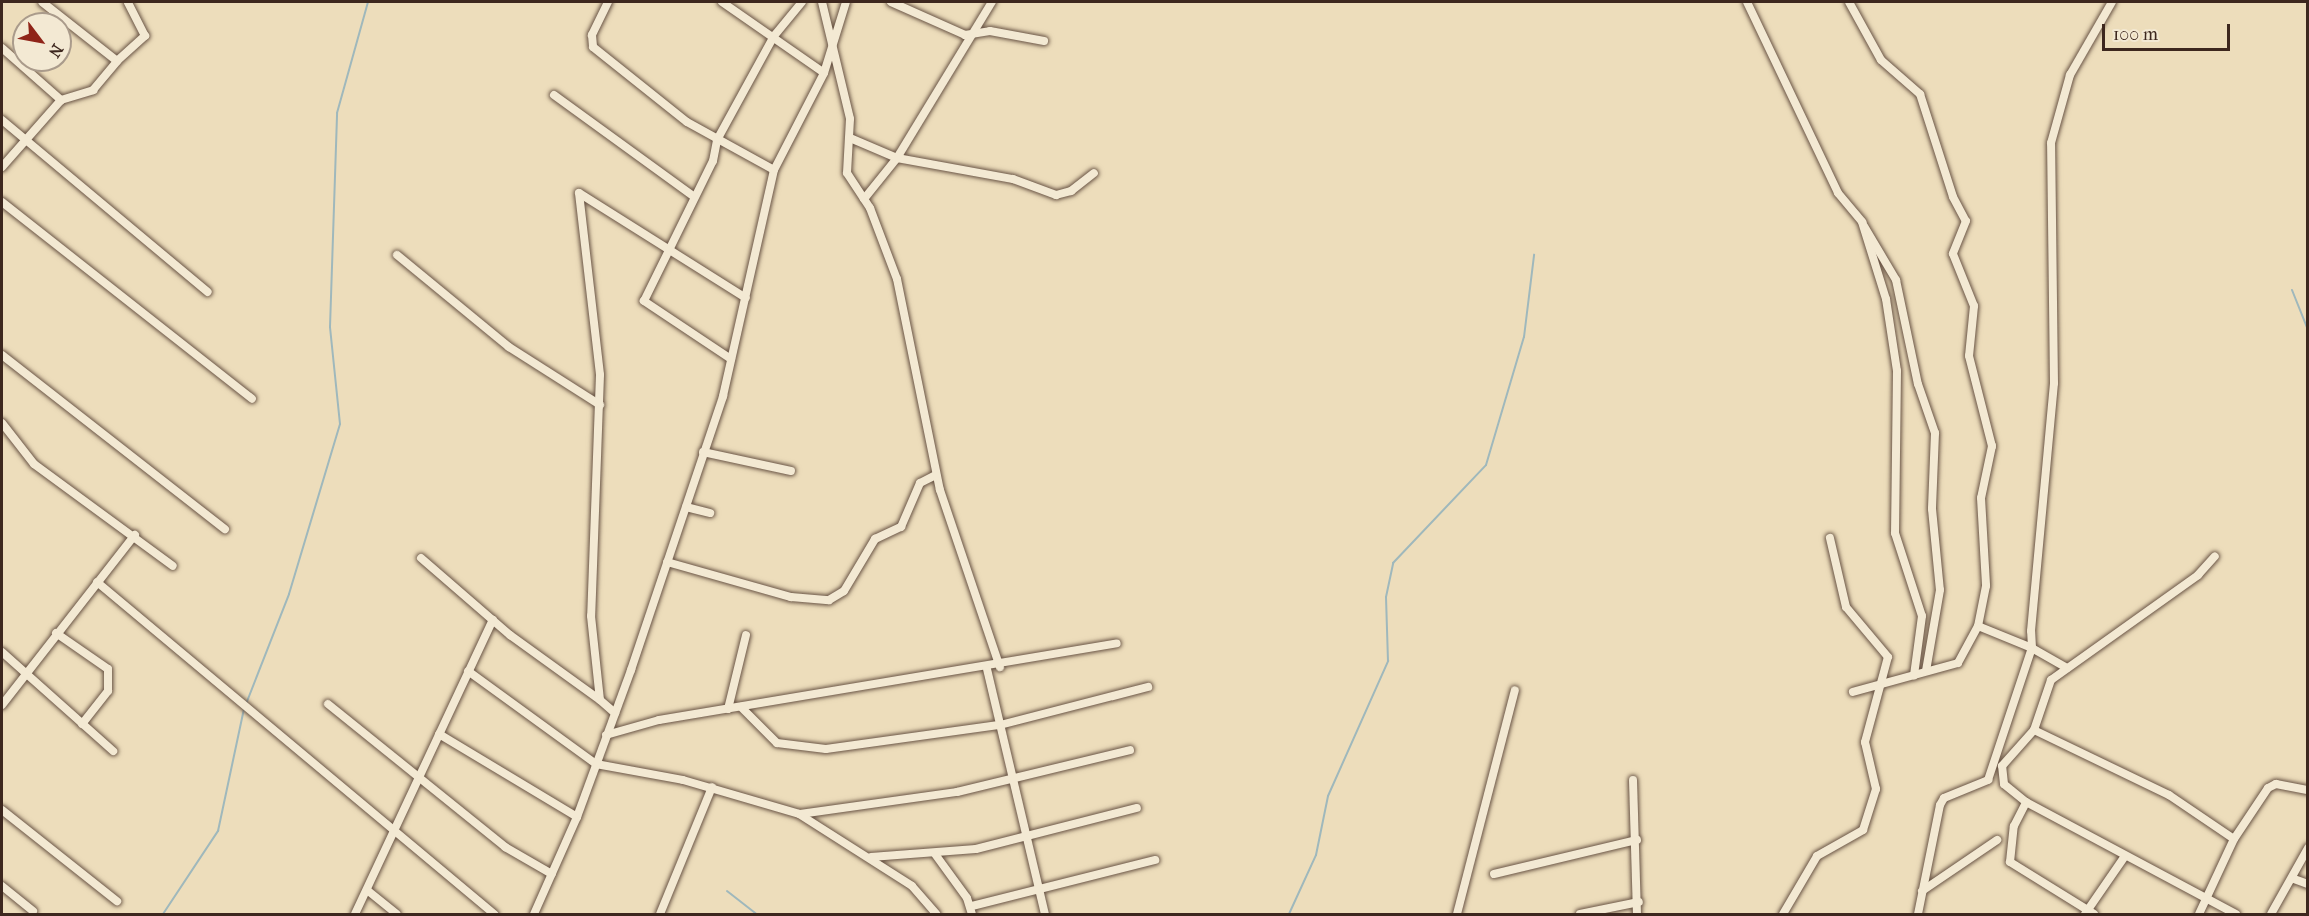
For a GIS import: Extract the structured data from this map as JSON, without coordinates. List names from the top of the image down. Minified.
{"scale_bar":"100 m","north":"bottom right"}
